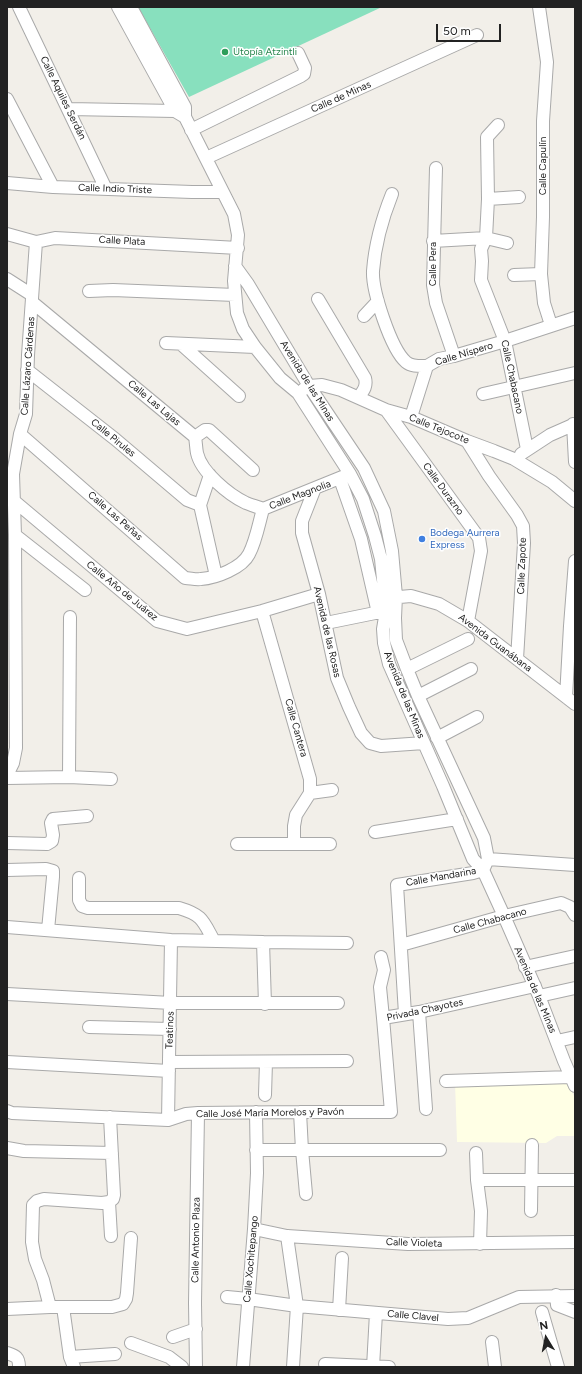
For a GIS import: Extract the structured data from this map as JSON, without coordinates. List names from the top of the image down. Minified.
{"streets":{"street":["Calle de Minas","Calle Aquiles Serdán","Calle Capulín","Calle Indio Triste","Calle Plata","Calle Pera","Calle Níspero","Calle Lázaro Cárdenas","Calle Chabacano","Avenida de las Minas","Calle Las Lajas","Calle Tejocote","Calle Pirules","Calle Durazno","Calle Magnolia","Calle Las Peñas","Calle Zapote","Calle Año de Juárez","Avenida de las Rosas","Avenida Guanábana","Calle Cantera","Calle Mandarina","Privada Chayotes","Teatinos","Calle José María Morelos y Pavón","Calle Antonio Plaza","Calle Violeta","Calle Xochitepango","Calle Clavel"]},"crossings":[["Calle de Minas","Avenida de las Minas"],["Calle Aquiles Serdán","Calle Indio Triste"],["Calle Capulín","Calle Níspero"],["Calle Indio Triste","Avenida de las Minas"],["Calle Plata","Calle Lázaro Cárdenas"],["Calle Plata","Avenida de las Minas"],["Calle Pera","Calle Níspero"],["Calle Níspero","Calle Chabacano"],["Calle Níspero","Calle Tejocote"],["Calle Lázaro Cárdenas","Calle Las Lajas"],["Calle Lázaro Cárdenas","Calle Pirules"],["Calle Lázaro Cárdenas","Calle Las Peñas"],["Calle Lázaro Cárdenas","Calle Año de Juárez"],["Calle Chabacano","Avenida de las Minas"],["Calle Chabacano","Calle Mandarina"],["Avenida de las Minas","Calle Tejocote"],["Avenida de las Minas","Calle Magnolia"],["Avenida de las Minas","Avenida de las Rosas"],["Avenida de las Minas","Avenida Guanábana"],["Avenida de las Minas","Calle Mandarina"],["Avenida de las Minas","Privada Chayotes"],["Calle Tejocote","Calle Durazno"],["Calle Tejocote","Calle Zapote"],["Calle Durazno","Avenida Guanábana"],["Calle Magnolia","Calle Las Peñas"],["Calle Magnolia","Avenida de las Rosas"],["Calle Zapote","Avenida Guanábana"],["Calle Año de Juárez","Avenida de las Rosas"],["Calle Año de Juárez","Calle Cantera"],["Privada Chayotes","Calle José María Morelos y Pavón"],["Teatinos","Calle José María Morelos y Pavón"],["Calle José María Morelos y Pavón","Calle Antonio Plaza"],["Calle José María Morelos y Pavón","Calle Xochitepango"],["Calle Violeta","Calle Xochitepango"],["Calle Xochitepango","Calle Clavel"]],"places":["Utopía Atzintli","Bodega Aurrera Express"],"scale_bar":"50 m","north":"top"}
